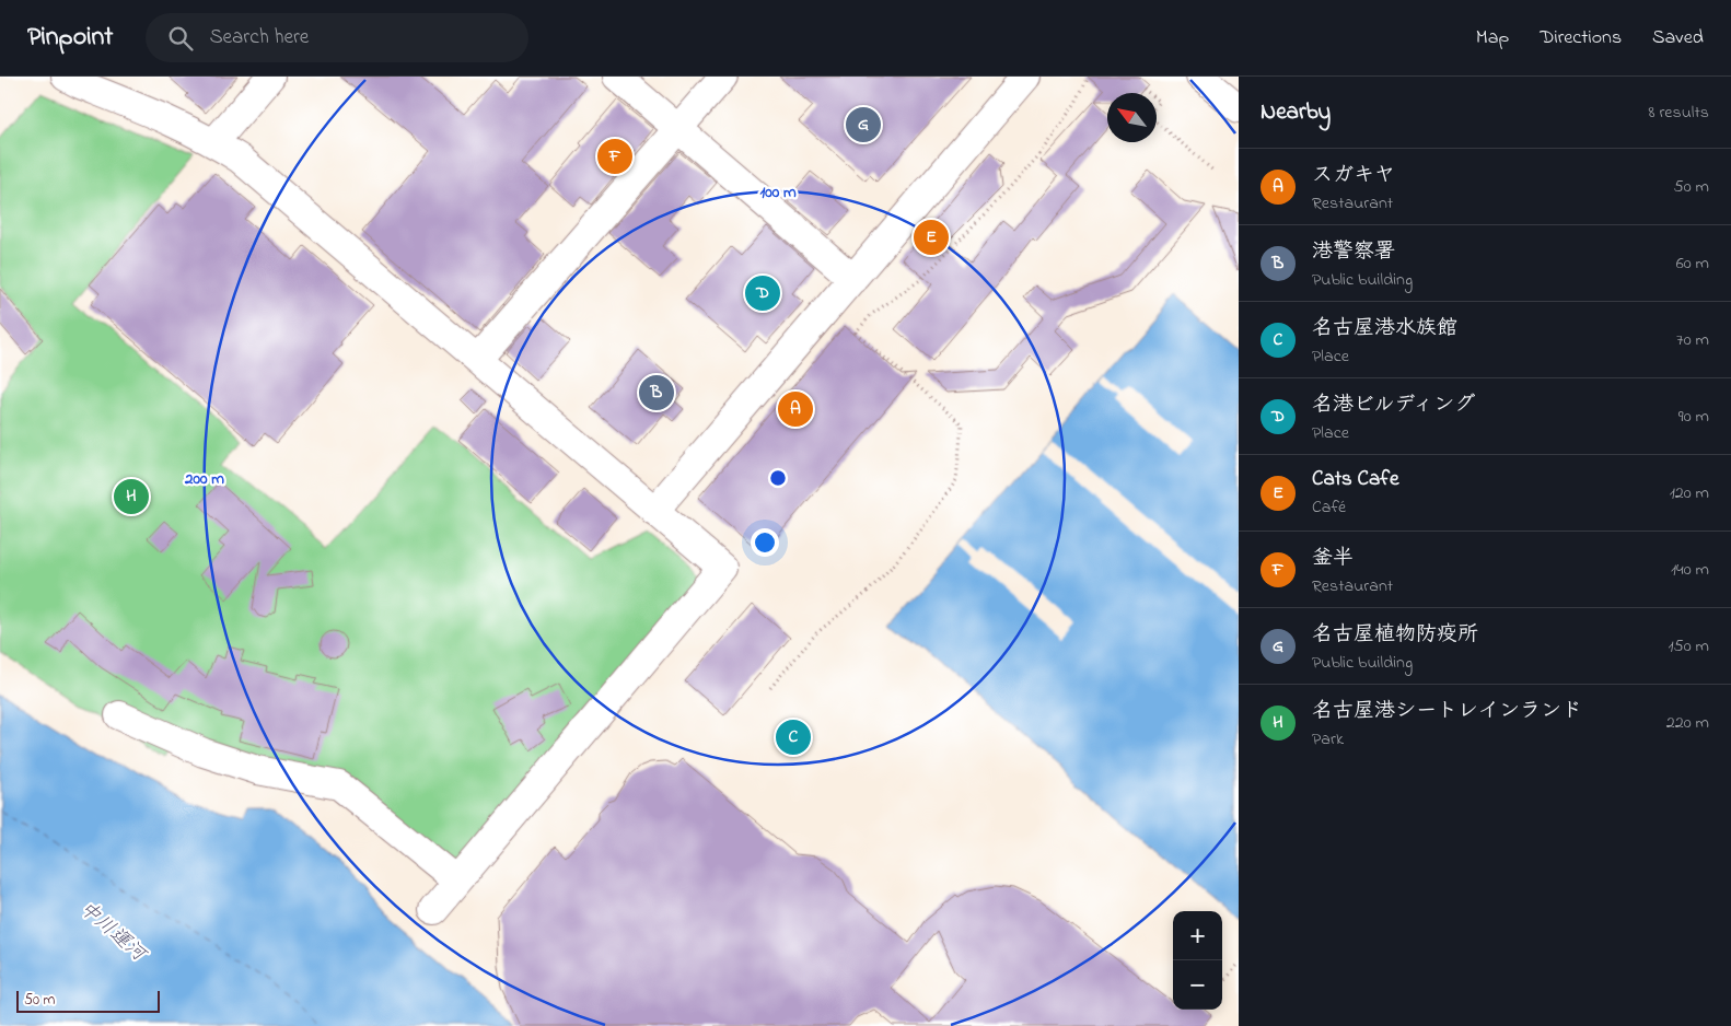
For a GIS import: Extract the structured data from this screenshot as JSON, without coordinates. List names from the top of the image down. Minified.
{"water":["中川運河"],"scale_bar":"50 m","north":"top left","page":{"header":"Pinpoint","search":"Search here","nav":["Map","Directions","Saved"],"heading":["Nearby","8 results"],"pins":["G","F","E","D","B","A","H","C"],"list":[{"mark":"A","name":"スガキヤ","note":"Restaurant","value":"50 m"},{"mark":"B","name":"港警察署","note":"Public building","value":"60 m"},{"mark":"C","name":"名古屋港水族館","note":"Place","value":"70 m"},{"mark":"D","name":"名港ビルディング","note":"Place","value":"90 m"},{"mark":"E","name":"Cats Cafe","note":"Café","value":"120 m"},{"mark":"F","name":"釜半","note":"Restaurant","value":"140 m"},{"mark":"G","name":"名古屋植物防疫所","note":"Public building","value":"150 m"},{"mark":"H","name":"名古屋港シートレインランド","note":"Park","value":"220 m"}],"map_buttons":["+","−"],"scale":"50 m"},"rings":["100 m","200 m"]}
